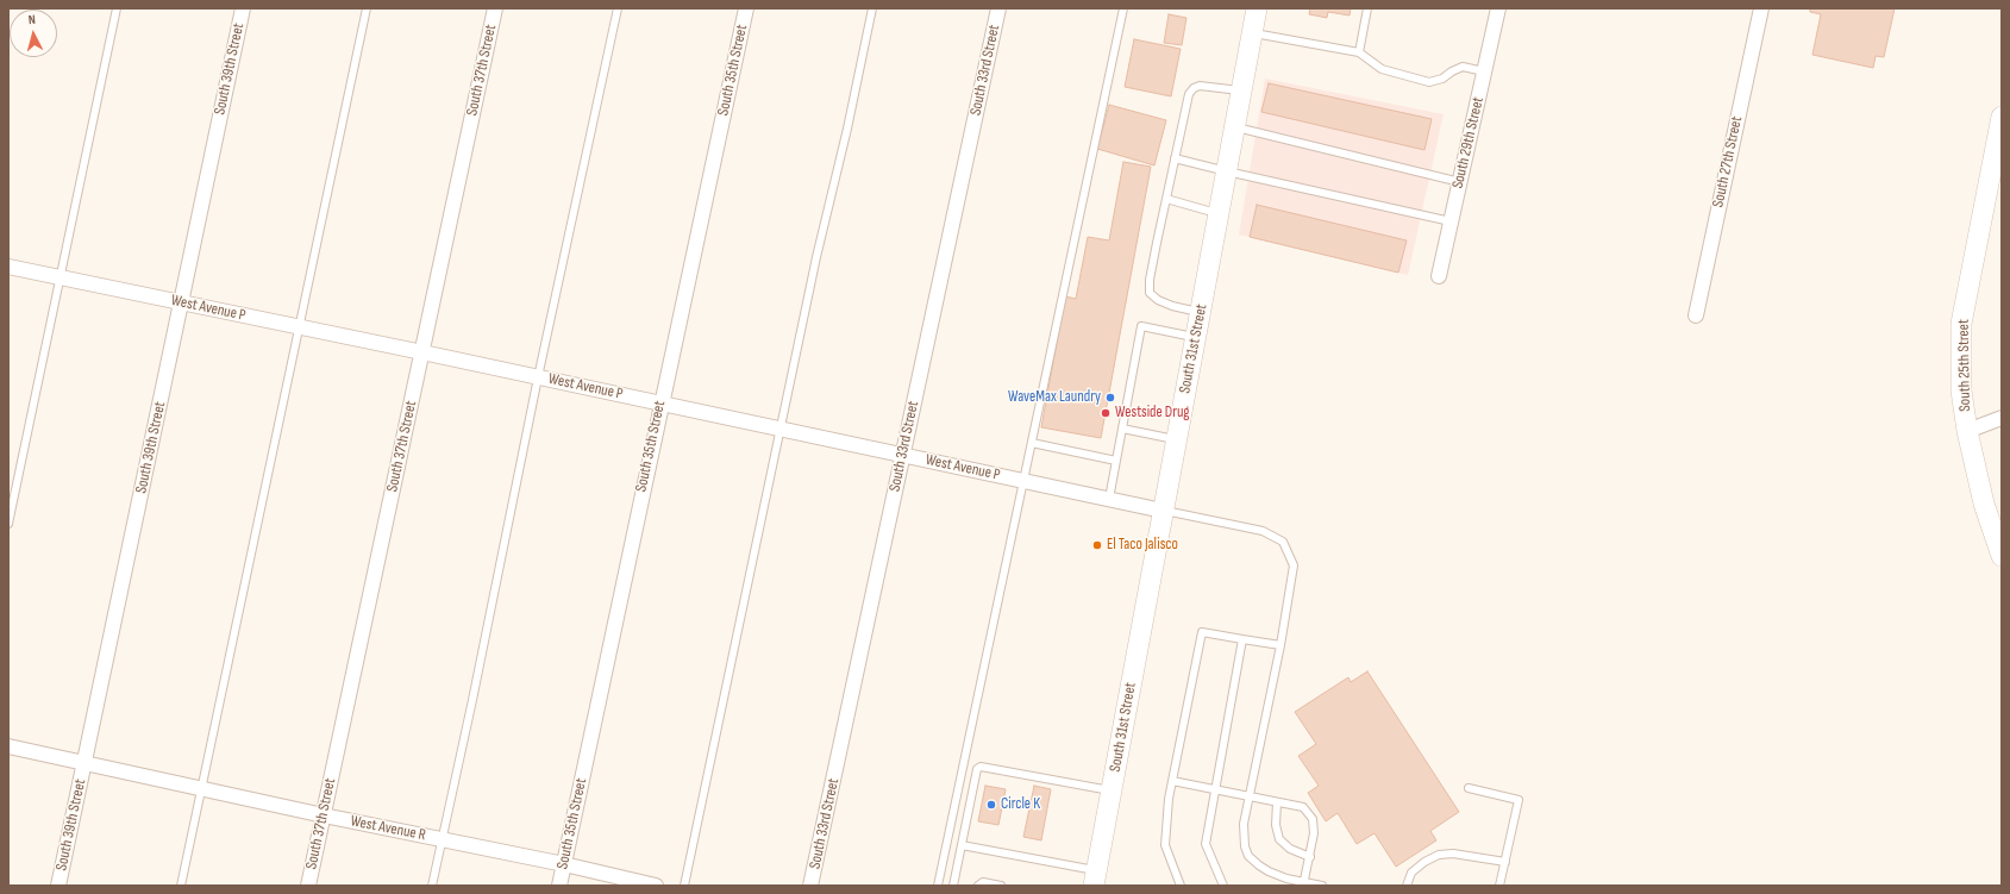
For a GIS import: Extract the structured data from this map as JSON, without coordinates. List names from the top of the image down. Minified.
{"streets":{"main road":["South 31st Street","South 25th Street"],"street":["South 39th Street","South 37th Street","South 35th Street","South 33rd Street","South 29th Street","South 27th Street","West Avenue P","West Avenue R"]},"crossings":[["South 39th Street","West Avenue P"],["South 39th Street","West Avenue R"],["South 37th Street","West Avenue P"],["South 37th Street","West Avenue R"],["South 35th Street","West Avenue P"],["South 35th Street","West Avenue R"],["South 33rd Street","West Avenue P"],["West Avenue P","South 31st Street"]],"places":["WaveMax Laundry","Westside Drug","El Taco Jalisco","Circle K"],"north":"top"}
